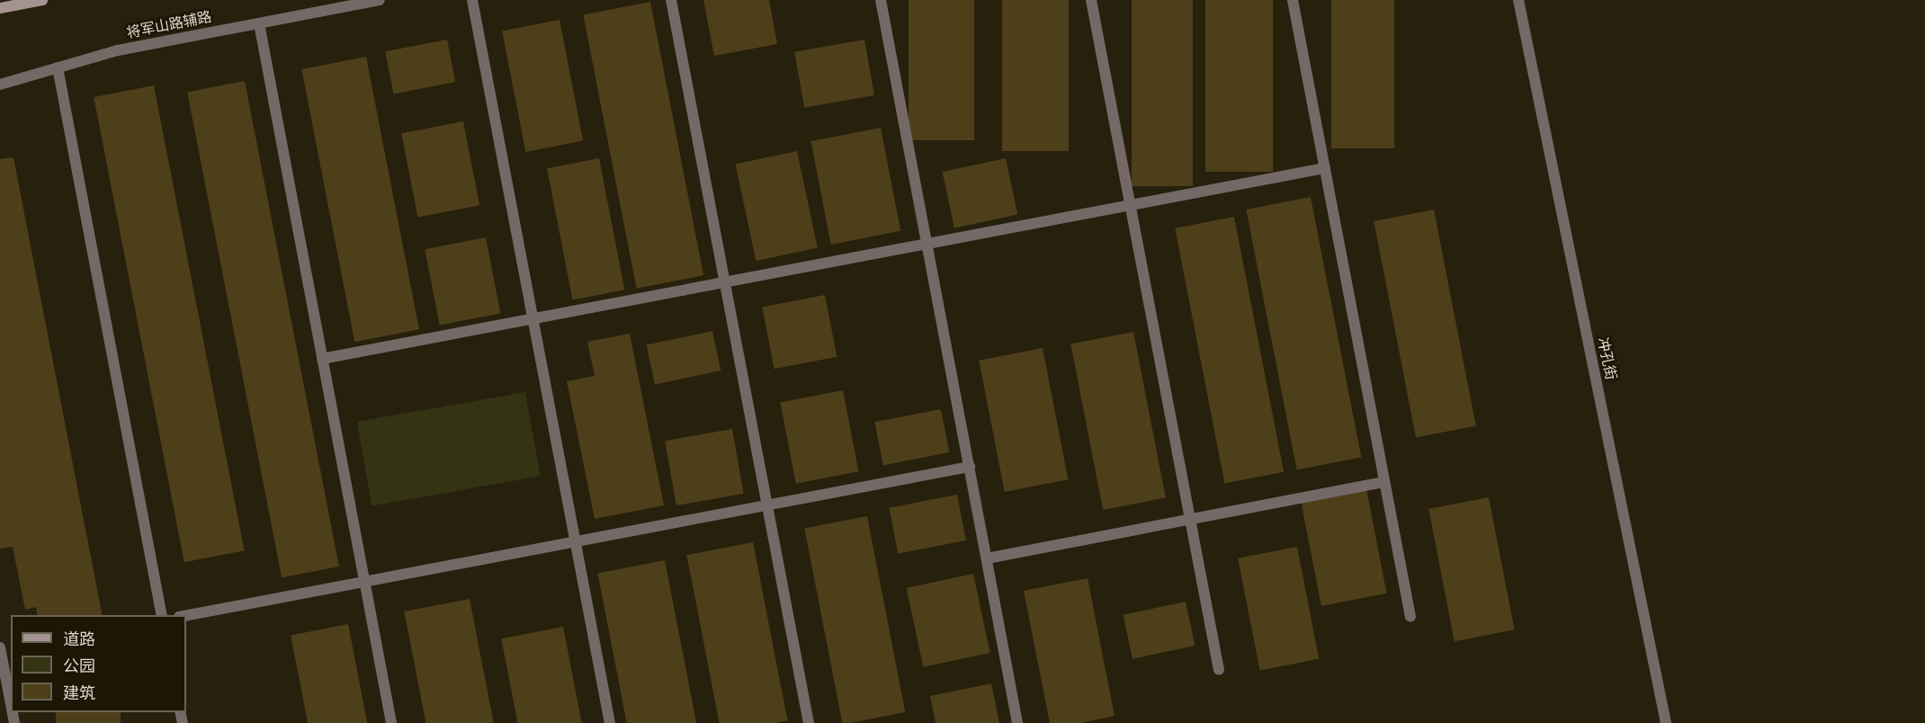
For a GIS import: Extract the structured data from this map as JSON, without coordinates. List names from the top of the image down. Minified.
{"streets":{"street":["将军山路辅路","冲孔街"]},"legend":["道路","公园","建筑"]}
